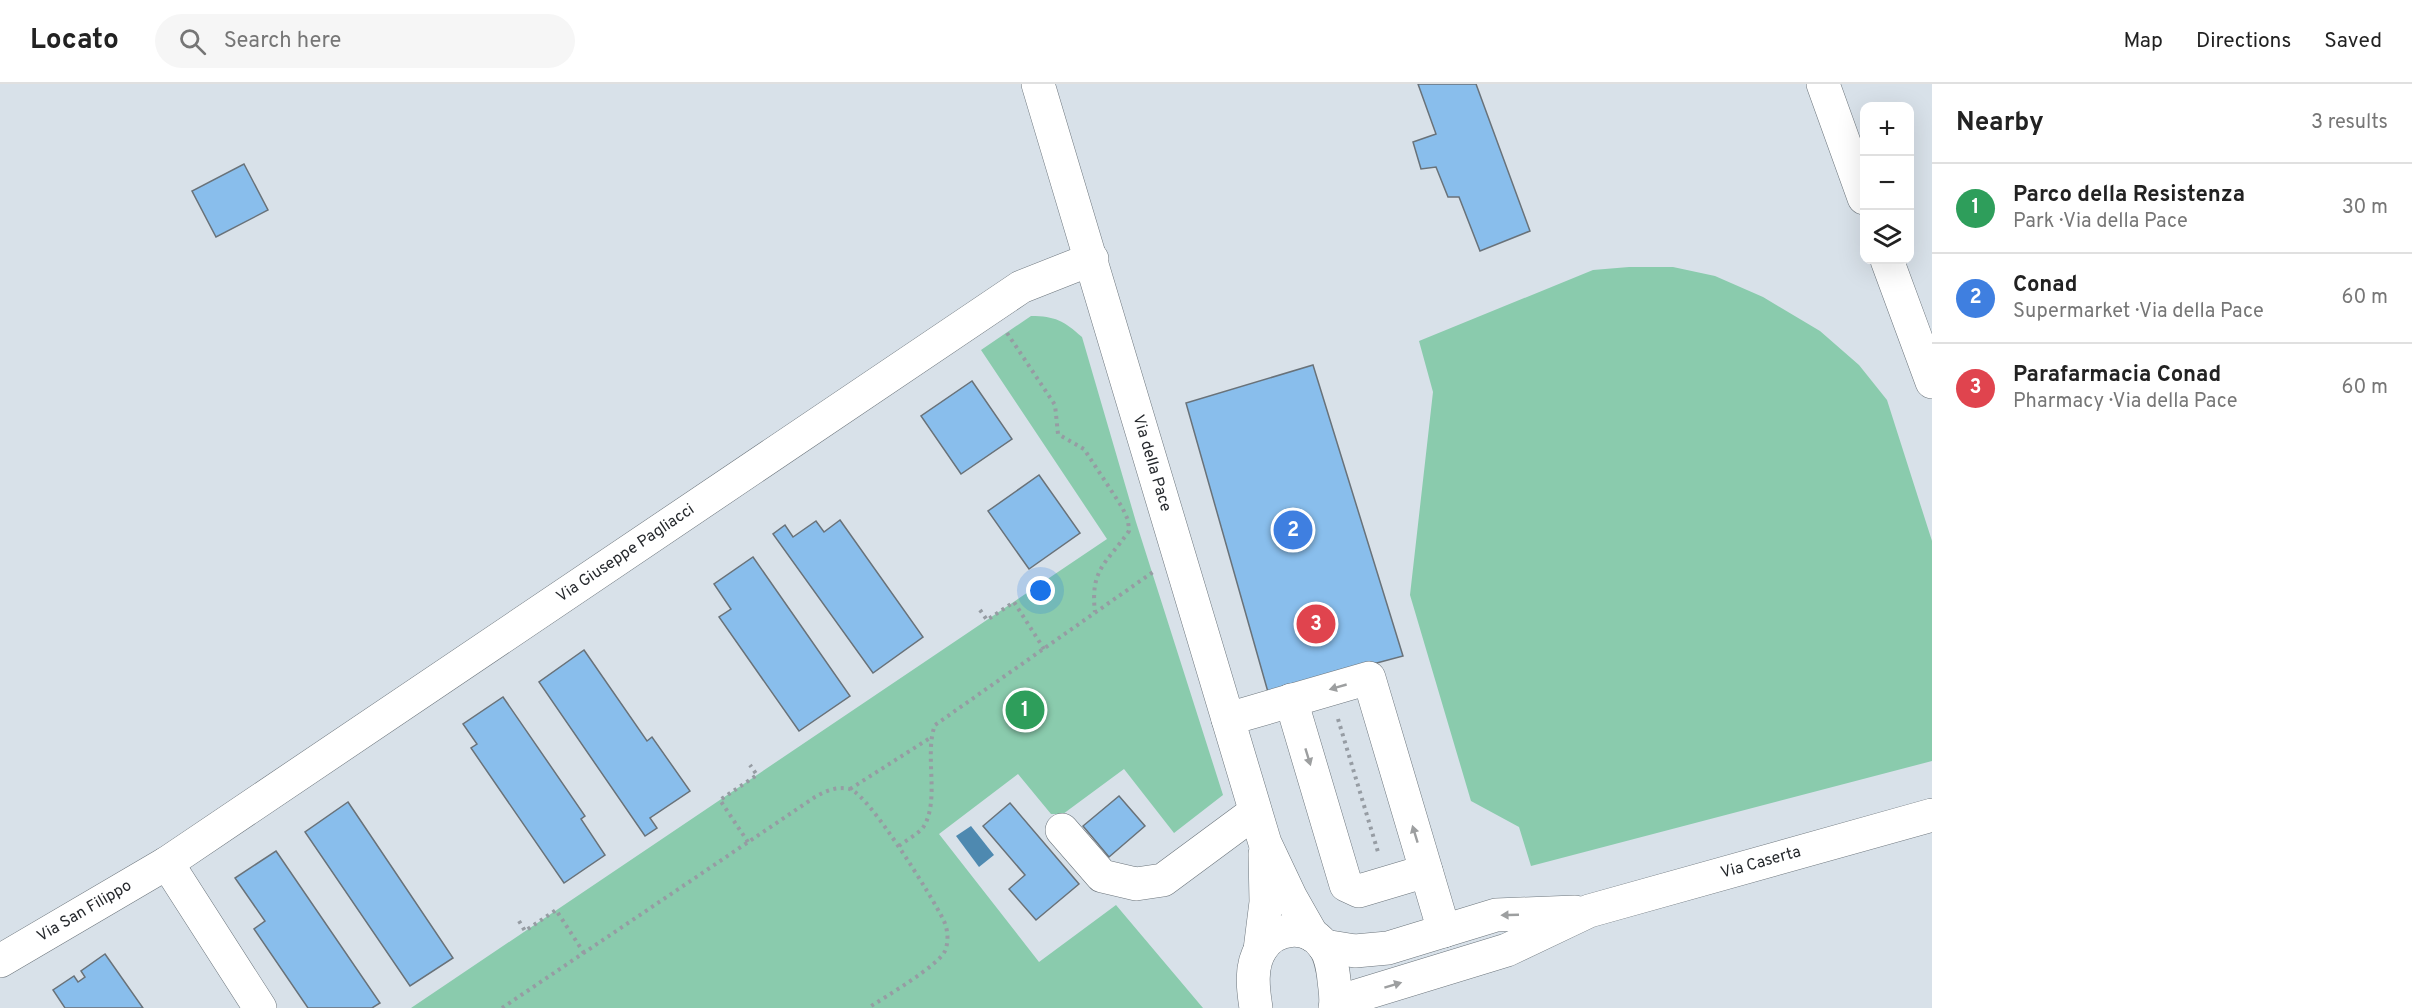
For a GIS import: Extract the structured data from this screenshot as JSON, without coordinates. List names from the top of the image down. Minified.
{"streets":{"street":["Via della Pace","Via Giuseppe Pagliacci","Via Caserta","Via San Filippo"]},"crossings":[["Via della Pace","Via Giuseppe Pagliacci"],["Via della Pace","Via Caserta"],["Via Giuseppe Pagliacci","Via San Filippo"]],"page":{"header":"Locato","search":"Search here","nav":["Map","Directions","Saved"],"heading":["Nearby","3 results"],"map_buttons":["+","−"],"list":[{"mark":"1","name":"Parco della Resistenza","note":"Park · Via della Pace","value":"30 m"},{"mark":"2","name":"Conad","note":"Supermarket · Via della Pace","value":"60 m"},{"mark":"3","name":"Parafarmacia Conad","note":"Pharmacy · Via della Pace","value":"60 m"}],"pins":["2","3","1"]}}
